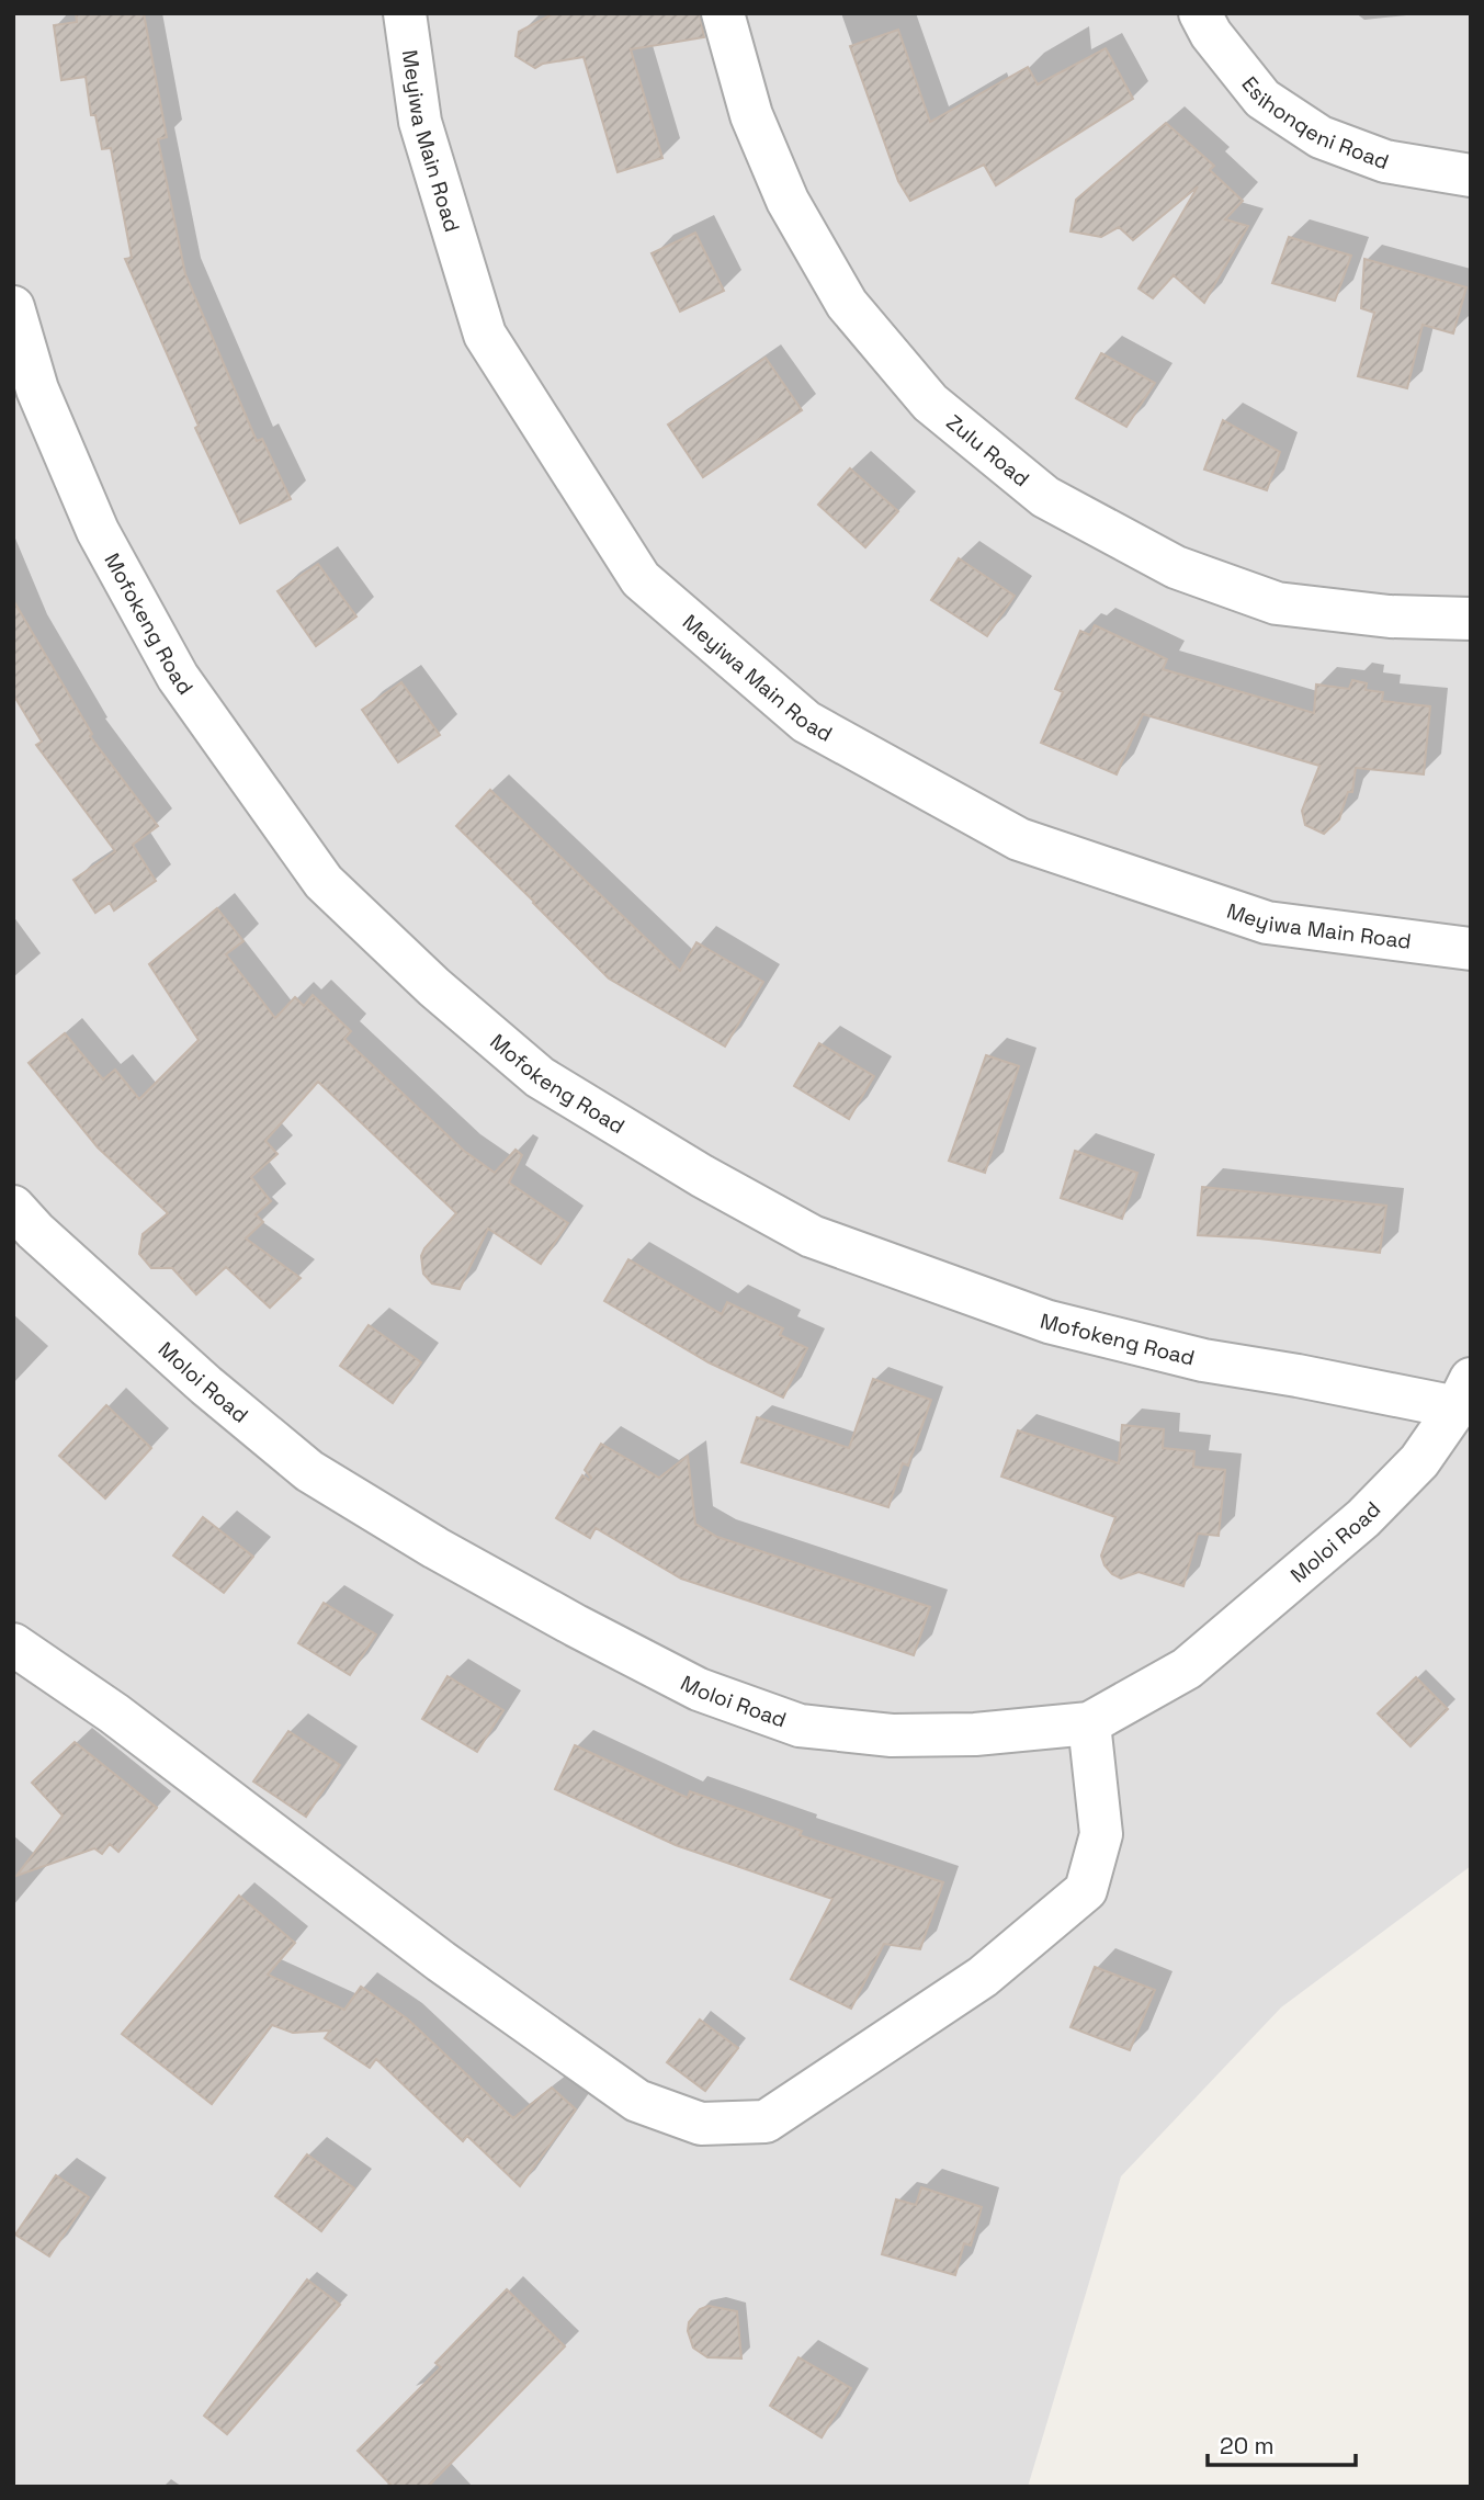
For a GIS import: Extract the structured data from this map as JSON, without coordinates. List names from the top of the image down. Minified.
{"streets":{"street":["Esihonqeni Road","Meyiwa Main Road","Zulu Road","Mofokeng Road","Moloi Road"]},"crossings":[["Mofokeng Road","Moloi Road"]],"scale_bar":"20 m"}
